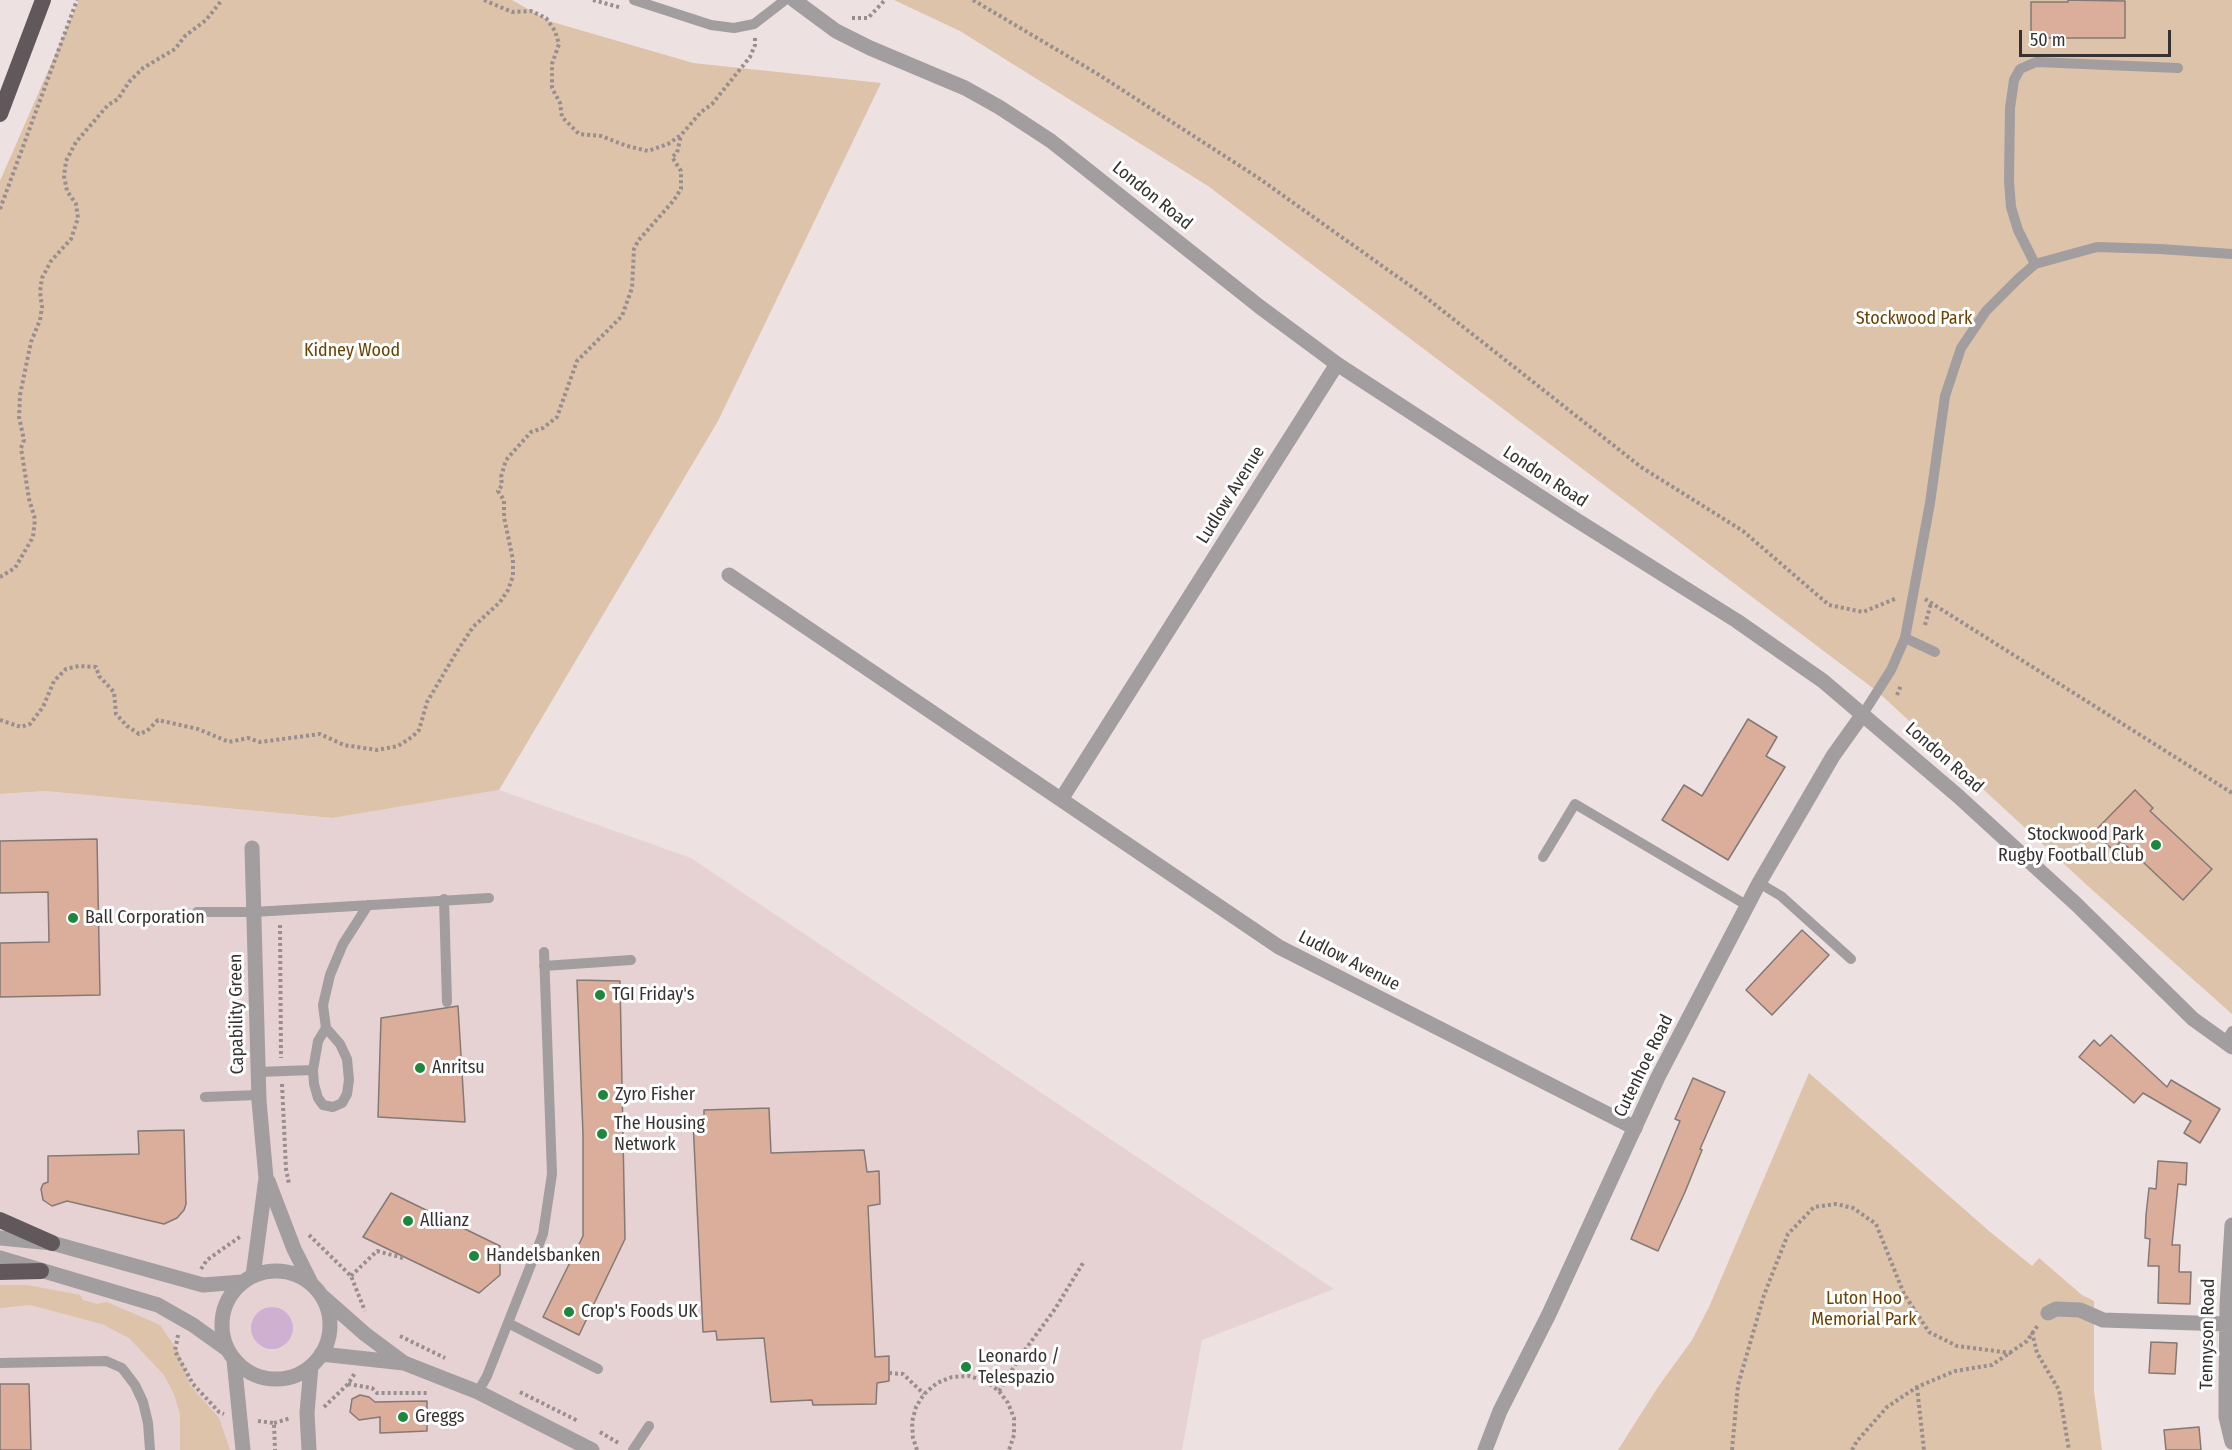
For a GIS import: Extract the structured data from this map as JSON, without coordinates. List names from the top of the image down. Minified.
{"streets":{"street":["London Road","Ludlow Avenue","Capability Green","Cutenhoe Road","Tennyson Road"]},"crossings":[["London Road","Ludlow Avenue"],["London Road","Cutenhoe Road"],["Ludlow Avenue","Cutenhoe Road"]],"parks":["Stockwood Park","Kidney Wood","Luton Hoo Memorial Park"],"places":["Stockwood Park Rugby Football Club","Ball Corporation","TGI Friday's","Anritsu","Zyro Fisher","The Housing Network","Allianz","Handelsbanken","Crop's Foods UK","Leonardo / Telespazio","Greggs"],"scale_bar":"50 m"}
